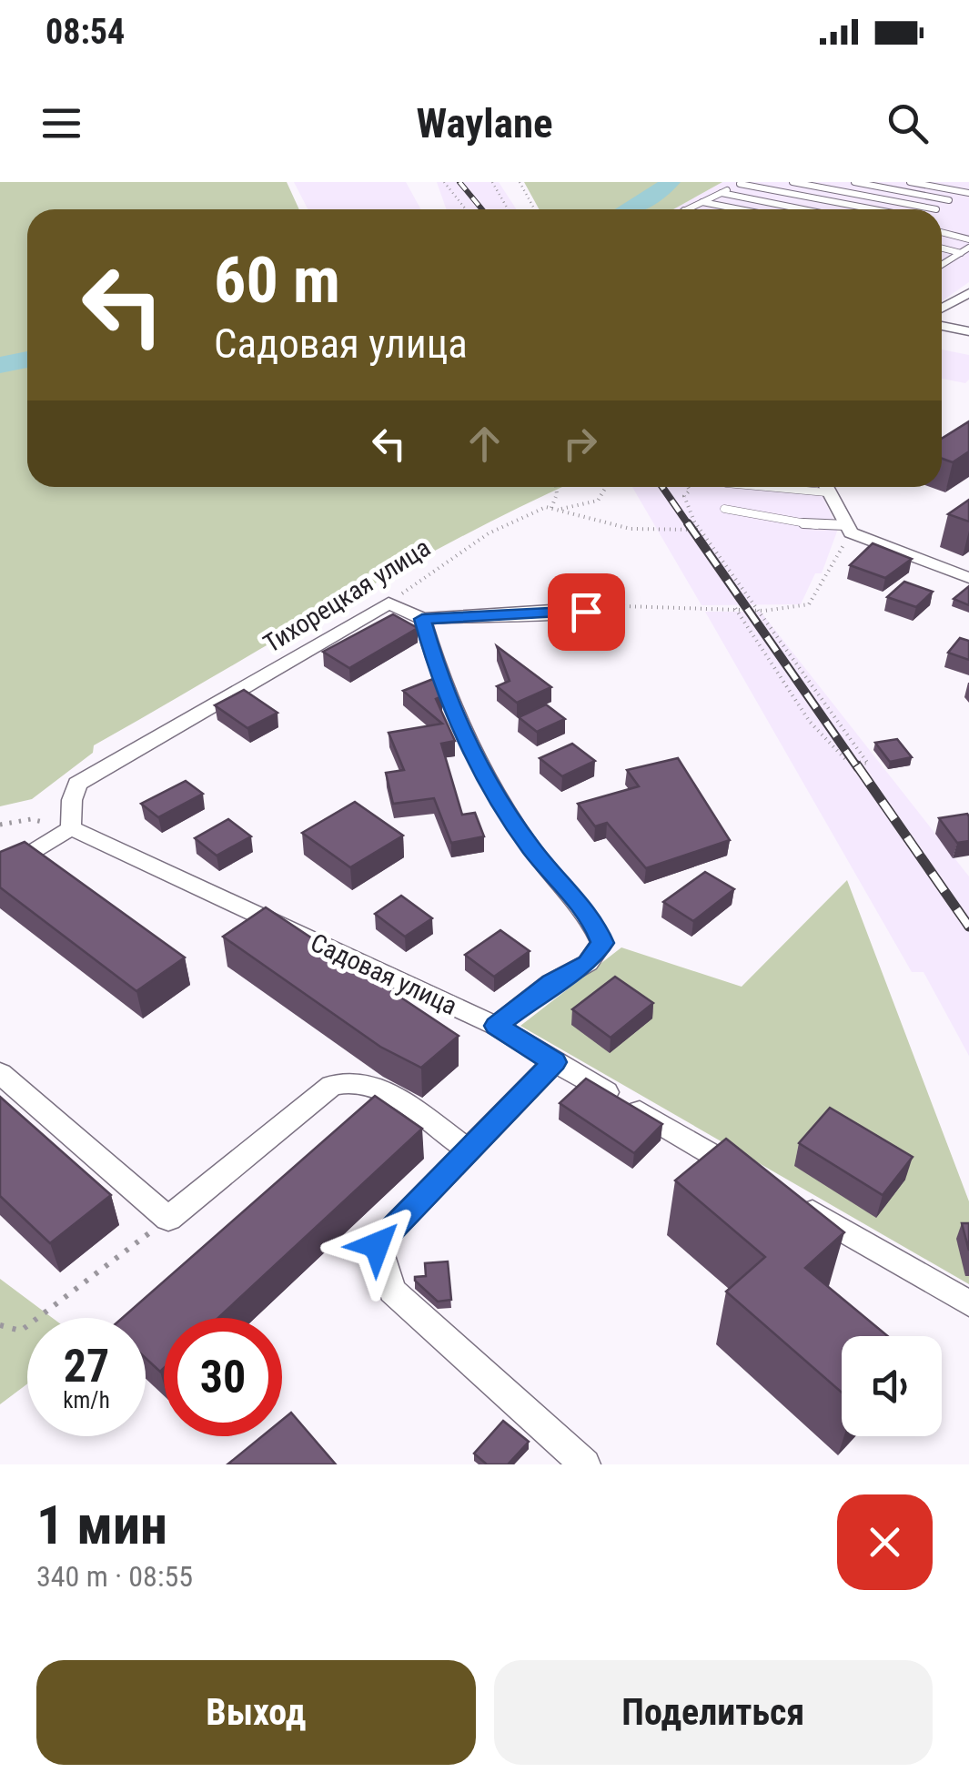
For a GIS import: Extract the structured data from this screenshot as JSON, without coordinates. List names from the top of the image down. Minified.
{"streets":{"street":["Тихорецкая улица","Садовая улица"]},"crossings":[["Тихорецкая улица","Садовая улица"]],"page":{"status":"08:54","header":"Waylane","turn":["60 m","Садовая улица"],"speed":"27 km/h","limit":"30","heading":["1 мин","340 m · 08:55"],"buttons":["Выход","Поделиться"]}}
